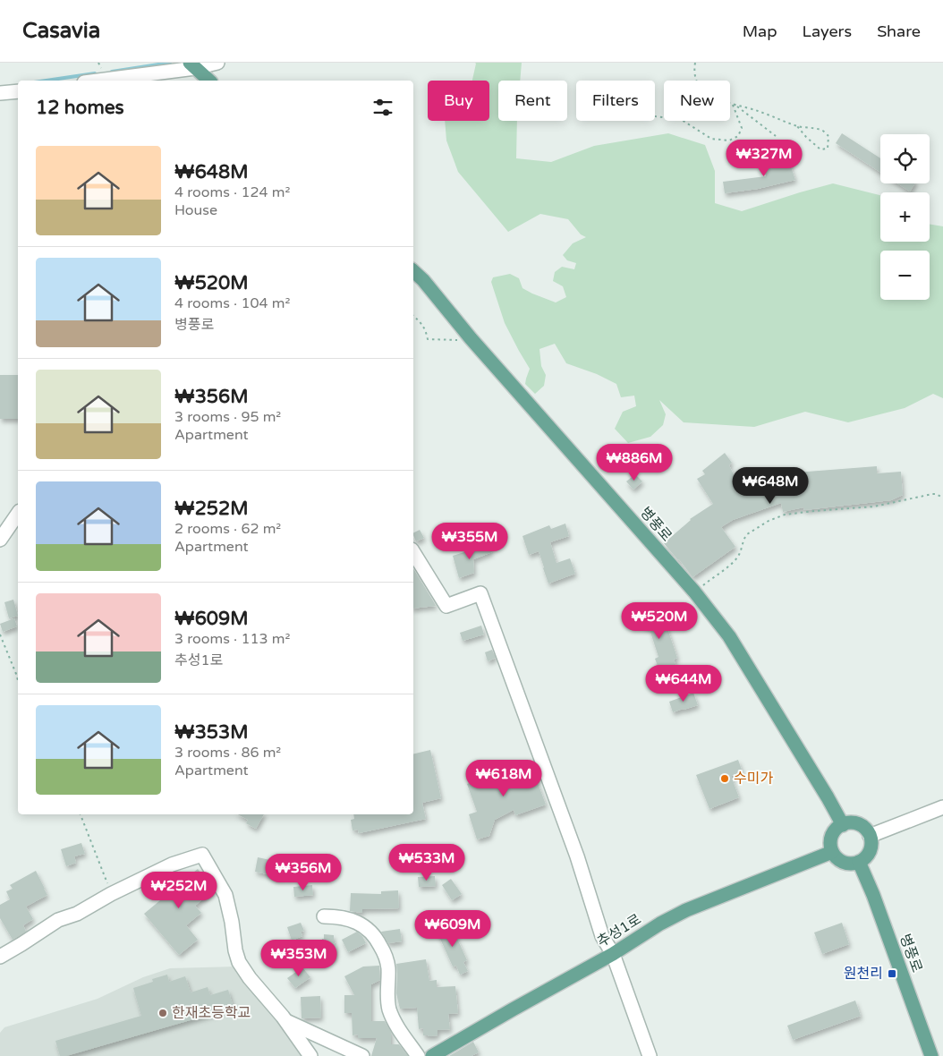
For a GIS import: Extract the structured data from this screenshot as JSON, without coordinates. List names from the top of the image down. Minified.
{"streets":{"main road":["병풍로","추성1로"]},"crossings":[["병풍로","추성1로"]],"places":{"other":["수미가","한재초등학교"],"transit":["원천리"]},"page":{"header":"Casavia","nav":["Map","Layers","Share"],"chip":["Buy","Rent","Filters","New"],"heading":"12 homes","map_buttons":["+","−"],"list":[{"name":"₩648M","note":"4 rooms · 124 m² · House"},{"name":"₩520M","note":"4 rooms · 104 m² · 병풍로"},{"name":"₩356M","note":"3 rooms · 95 m² · Apartment"},{"name":"₩252M","note":"2 rooms · 62 m² · Apartment"},{"name":"₩609M","note":"3 rooms · 113 m² · 추성1로"},{"name":"₩353M","note":"3 rooms · 86 m² · Apartment"}],"price":["₩327M","₩886M","₩648M","₩355M","₩520M","₩644M","₩618M","₩533M","₩356M","₩252M","₩609M","₩353M"]}}
